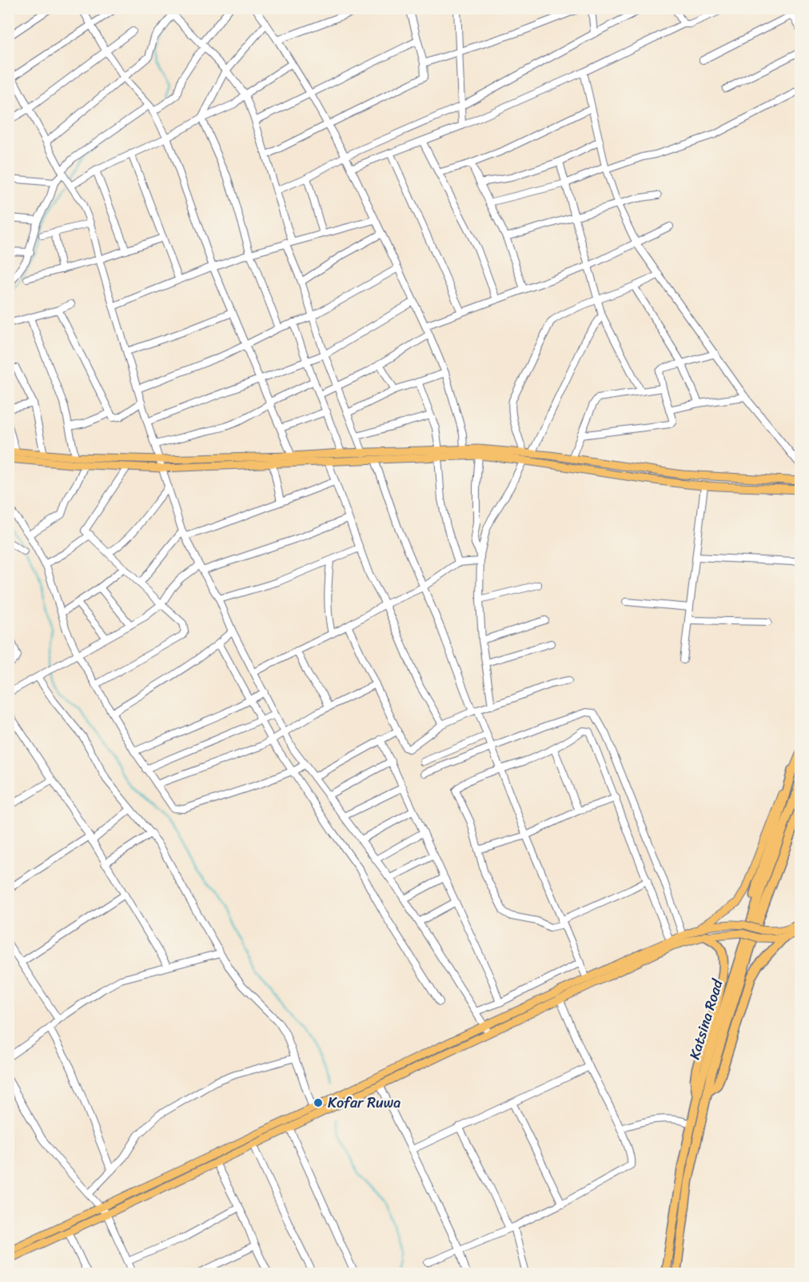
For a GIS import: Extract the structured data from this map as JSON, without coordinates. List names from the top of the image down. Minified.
{"streets":{"highway":["Katsina Road"]},"places":["Kofar Ruwa"]}
